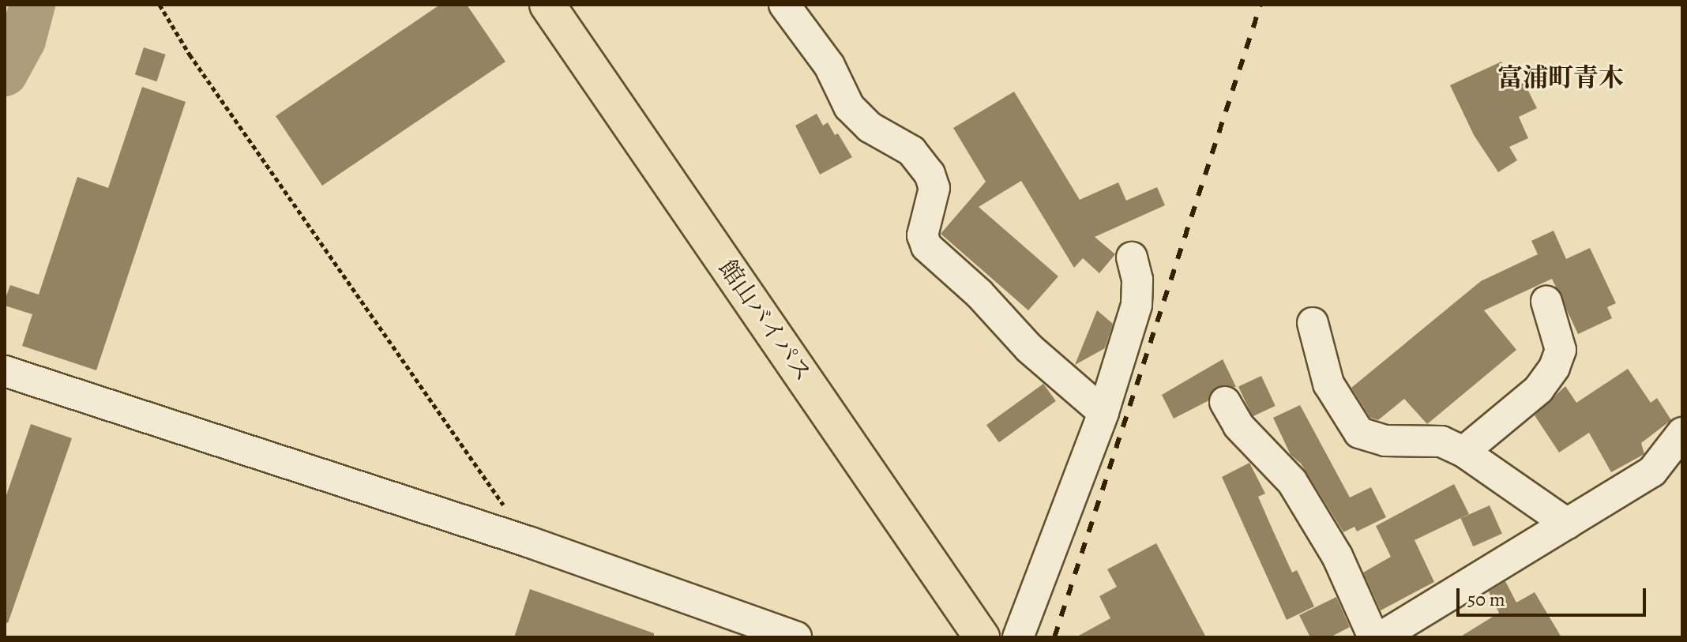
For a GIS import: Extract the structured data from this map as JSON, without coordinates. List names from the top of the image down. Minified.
{"streets":{"highway":["館山バイパス"]},"districts":["富浦町青木"],"scale_bar":"50 m"}
